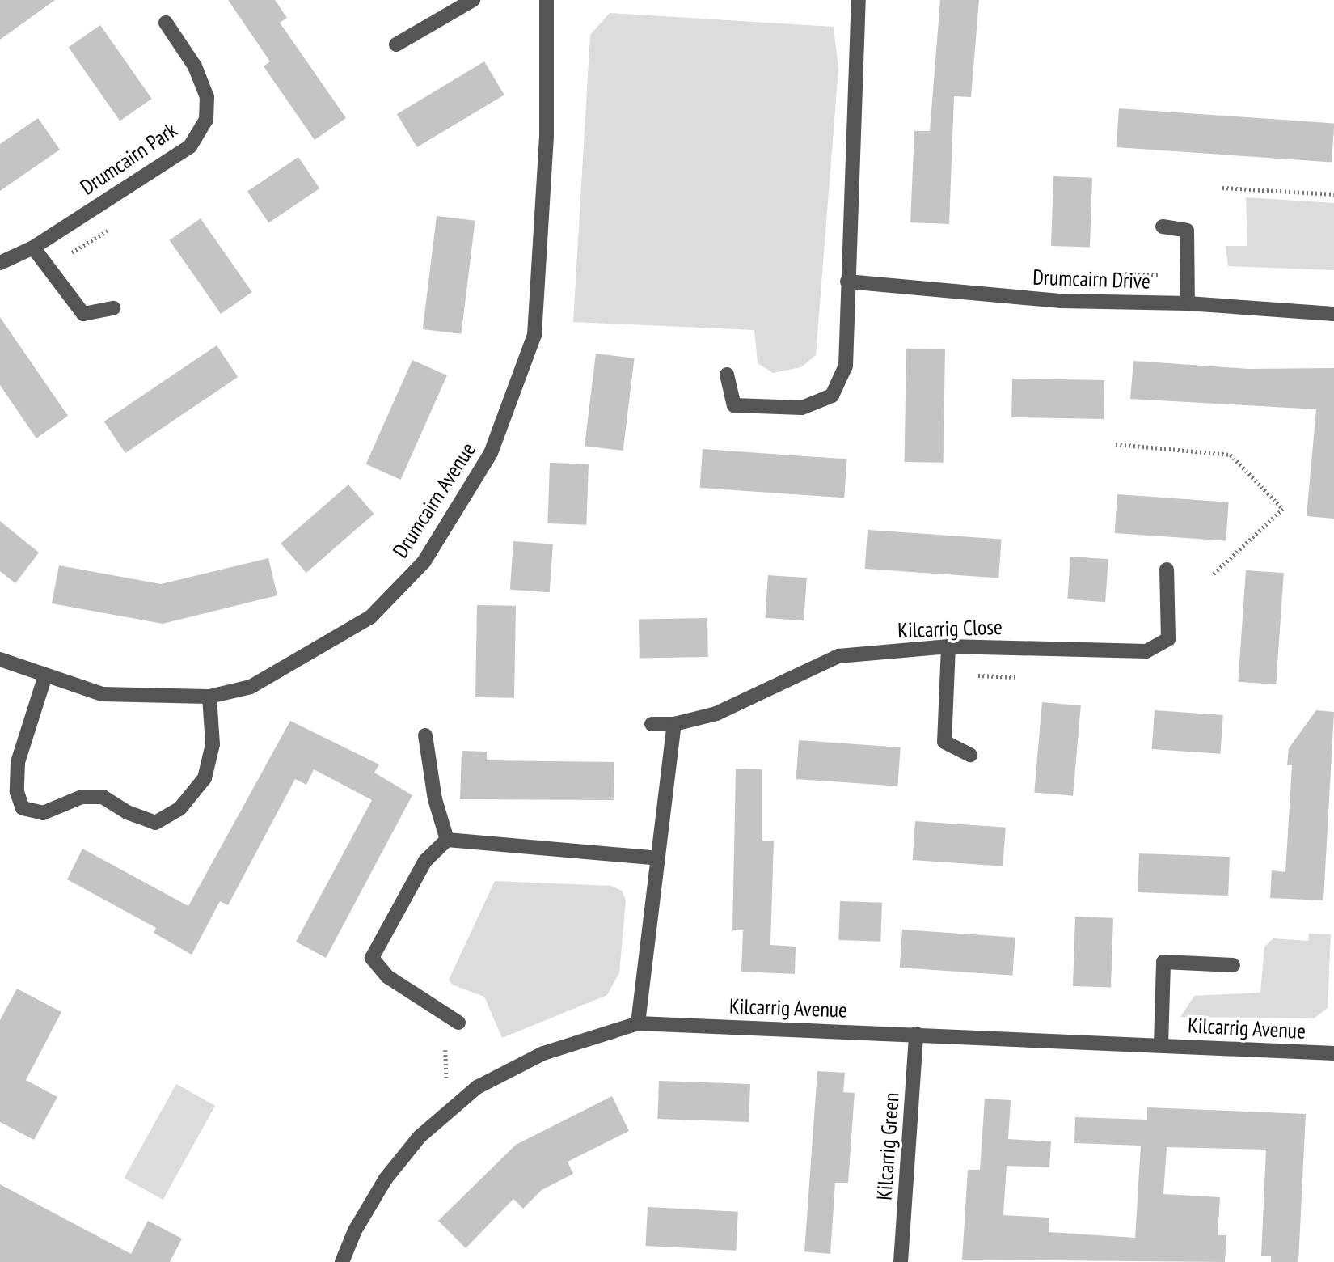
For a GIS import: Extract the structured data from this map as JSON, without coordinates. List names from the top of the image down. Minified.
{"streets":{"street":["Drumcairn Park","Drumcairn Drive","Drumcairn Avenue","Kilcarrig Close","Kilcarrig Avenue","Kilcarrig Green"]},"crossings":[["Kilcarrig Avenue","Kilcarrig Green"]]}
